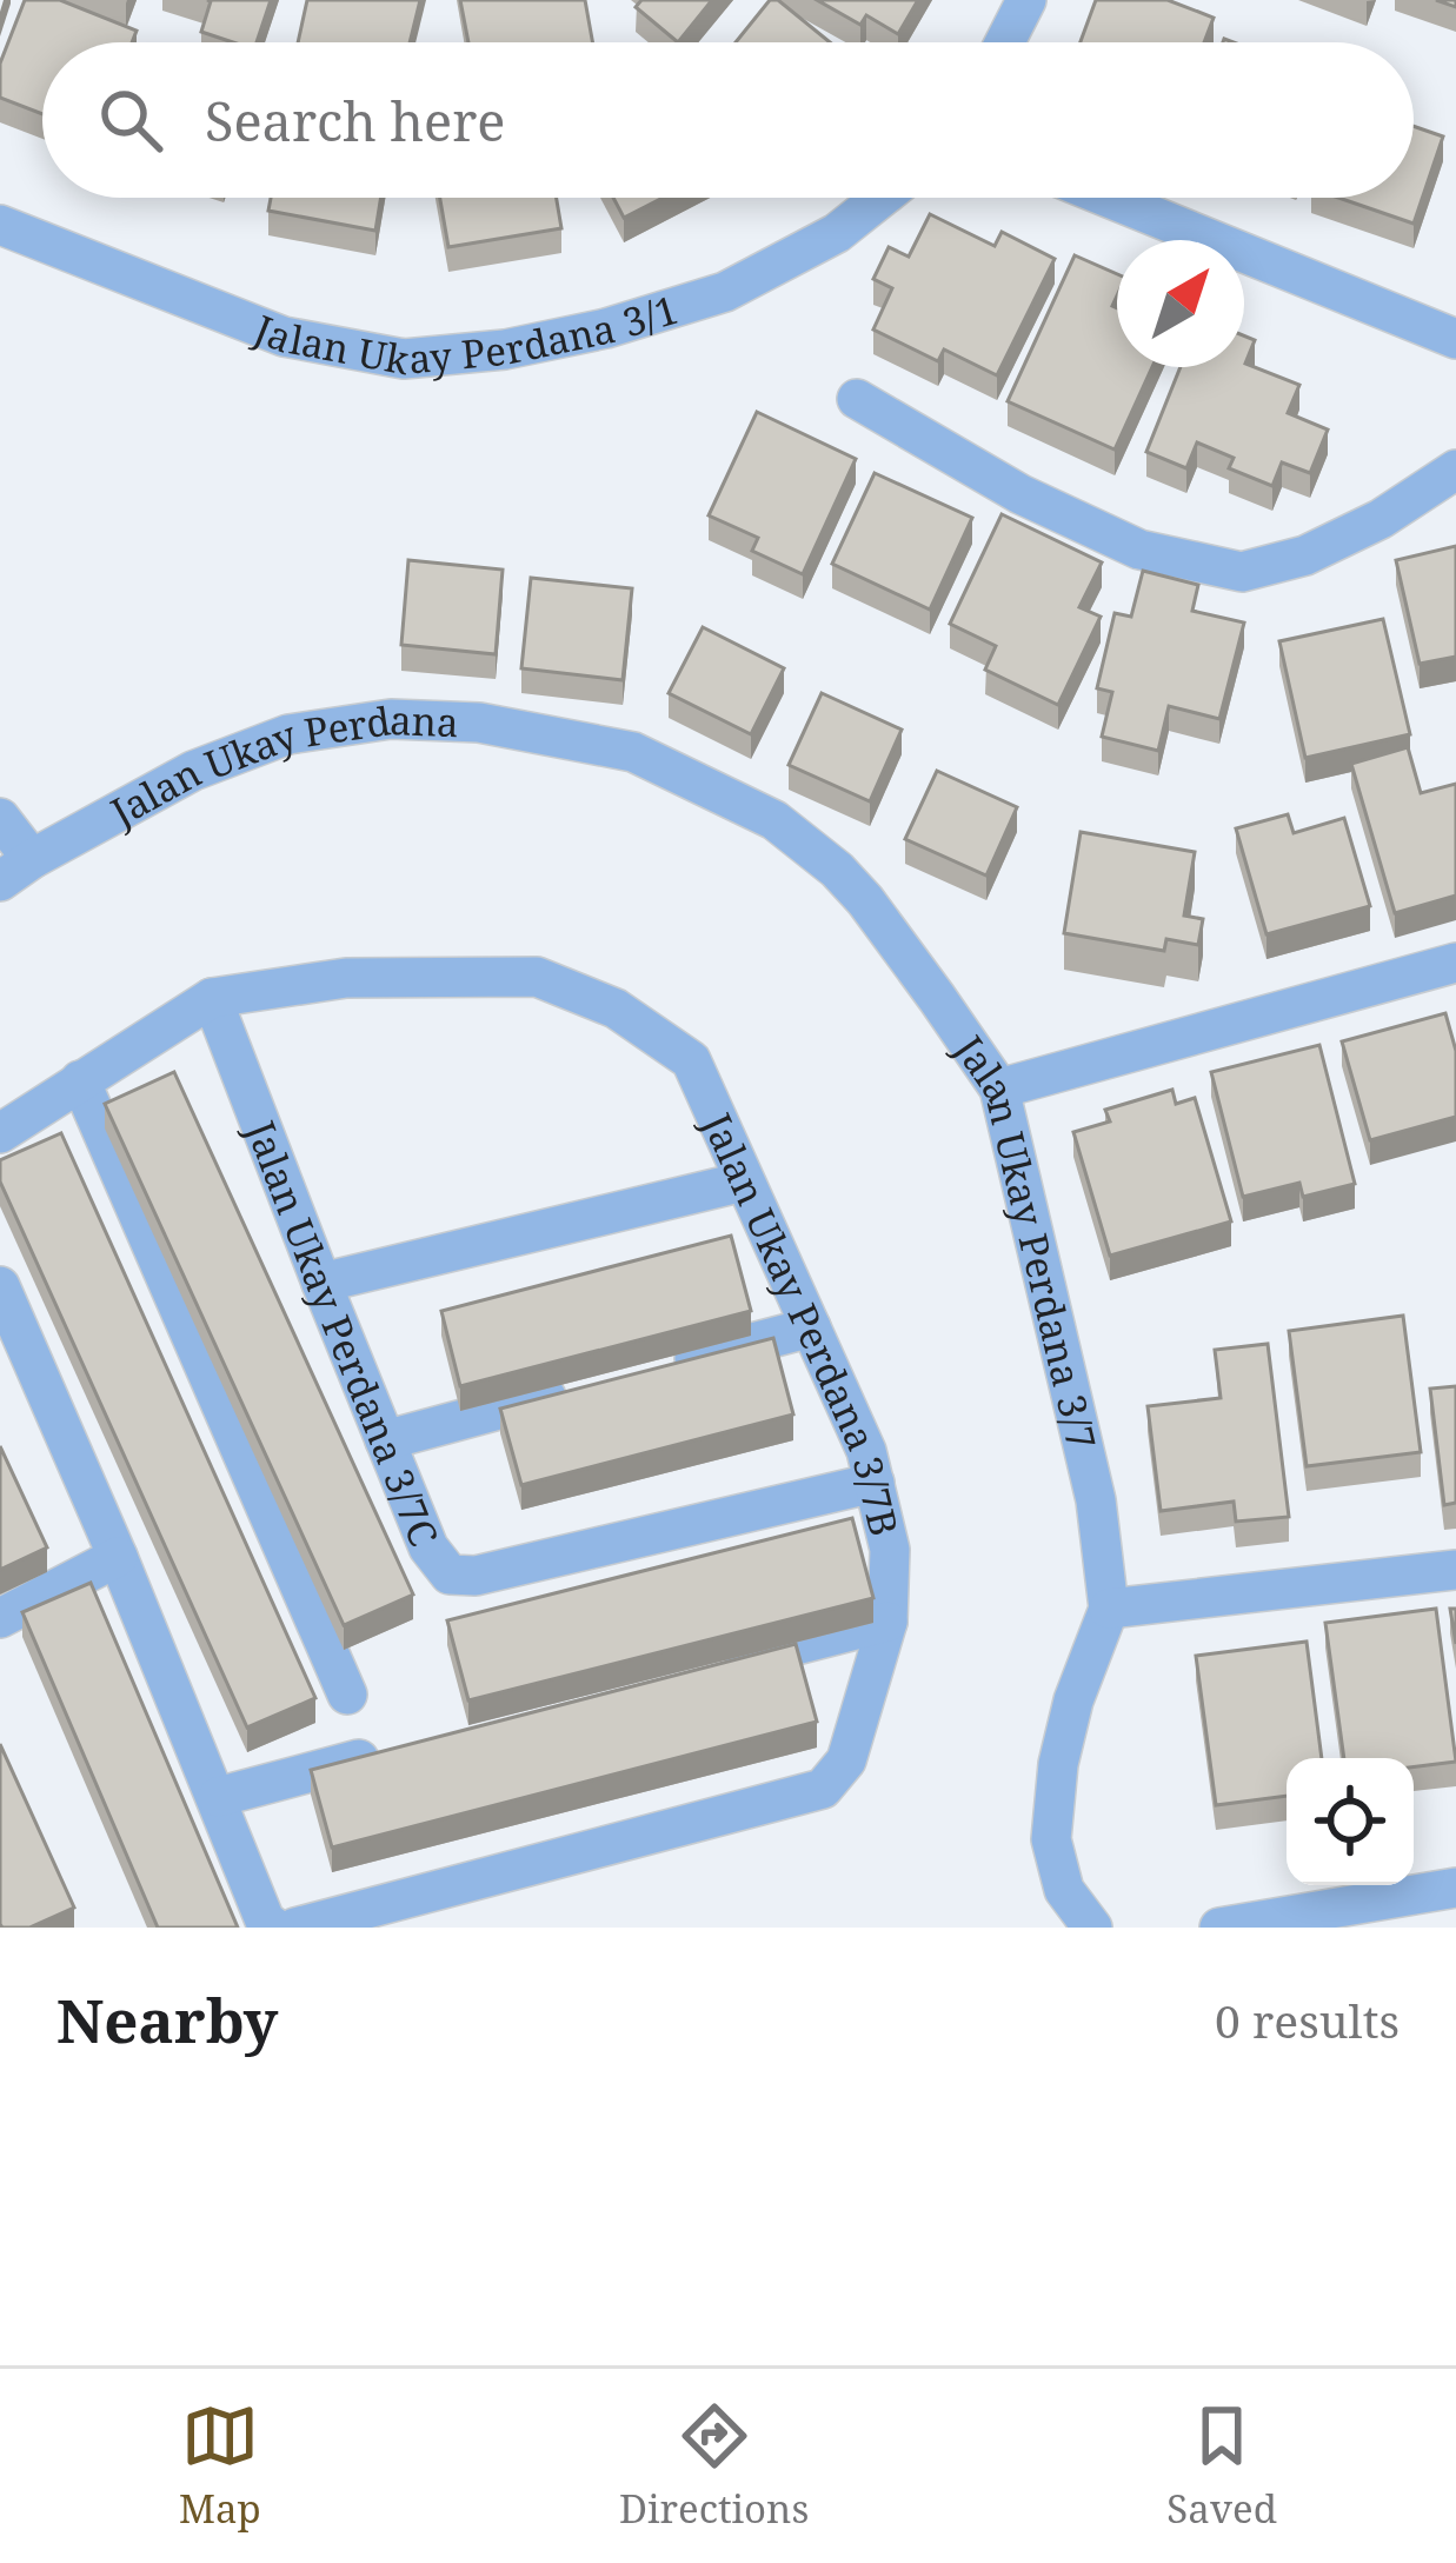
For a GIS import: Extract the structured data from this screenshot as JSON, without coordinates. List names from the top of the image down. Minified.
{"streets":{"street":["Jalan Ukay Perdana 3/1","Jalan Ukay Perdana","Jalan Ukay Perdana 3/7","Jalan Ukay Perdana 3/7B","Jalan Ukay Perdana 3/7C"]},"crossings":[["Jalan Ukay Perdana","Jalan Ukay Perdana 3/7"],["Jalan Ukay Perdana 3/7B","Jalan Ukay Perdana 3/7C"]],"north":"top right","page":{"search":"Search here","heading":["Nearby","0 results"],"nav":["Map","Directions","Saved"]}}
